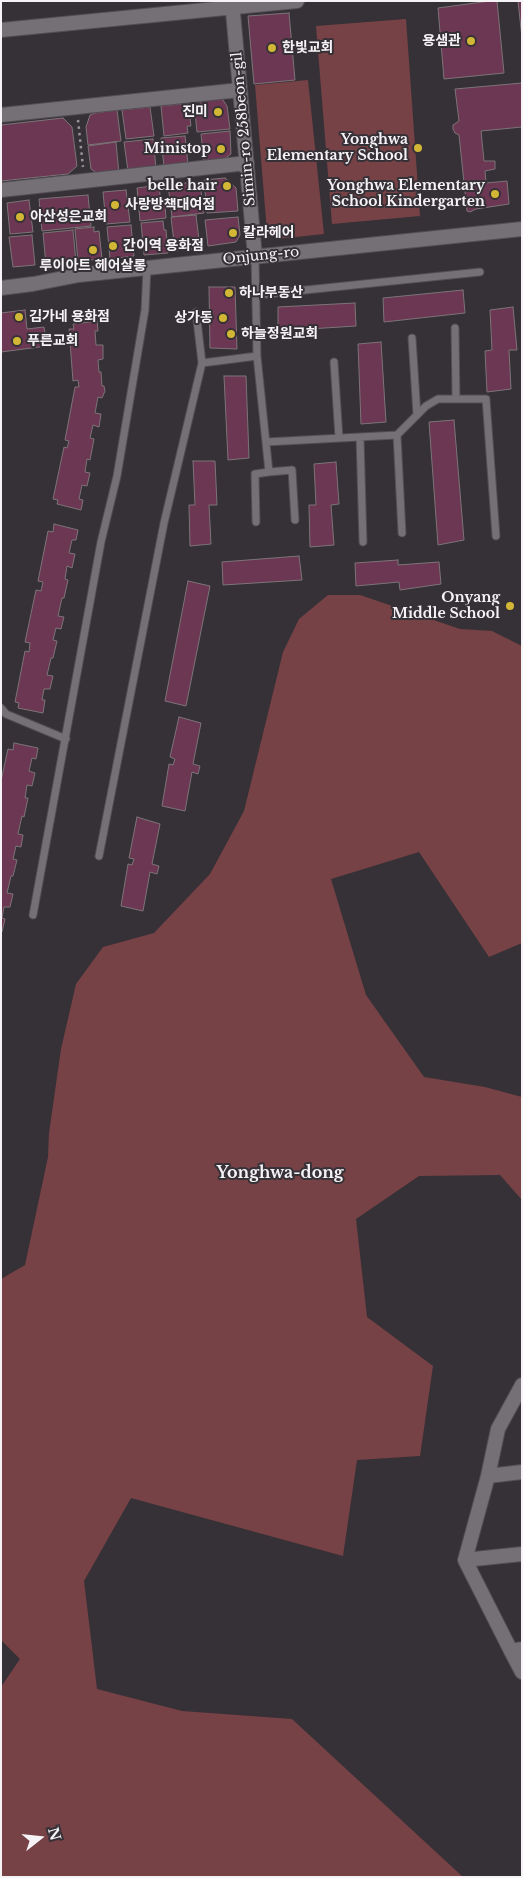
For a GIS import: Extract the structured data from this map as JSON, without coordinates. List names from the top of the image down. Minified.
{"streets":{"street":["Simin-ro 258beon-gil","Onjung-ro"]},"crossings":[["Simin-ro 258beon-gil","Onjung-ro"]],"districts":["Yonghwa-dong"],"places":["용샘관","한빛교회","진미","Yonghwa Elementary School","Ministop","belle hair","Yonghwa Elementary School Kindergarten","사랑방책대여점","아산성은교회","칼라헤어","간이역 용화점","루이아트 헤어살롱","하나부동산","김가네 용화점","상가동","하늘정원교회","푸른교회","Onyang Middle School"],"north":"right"}
